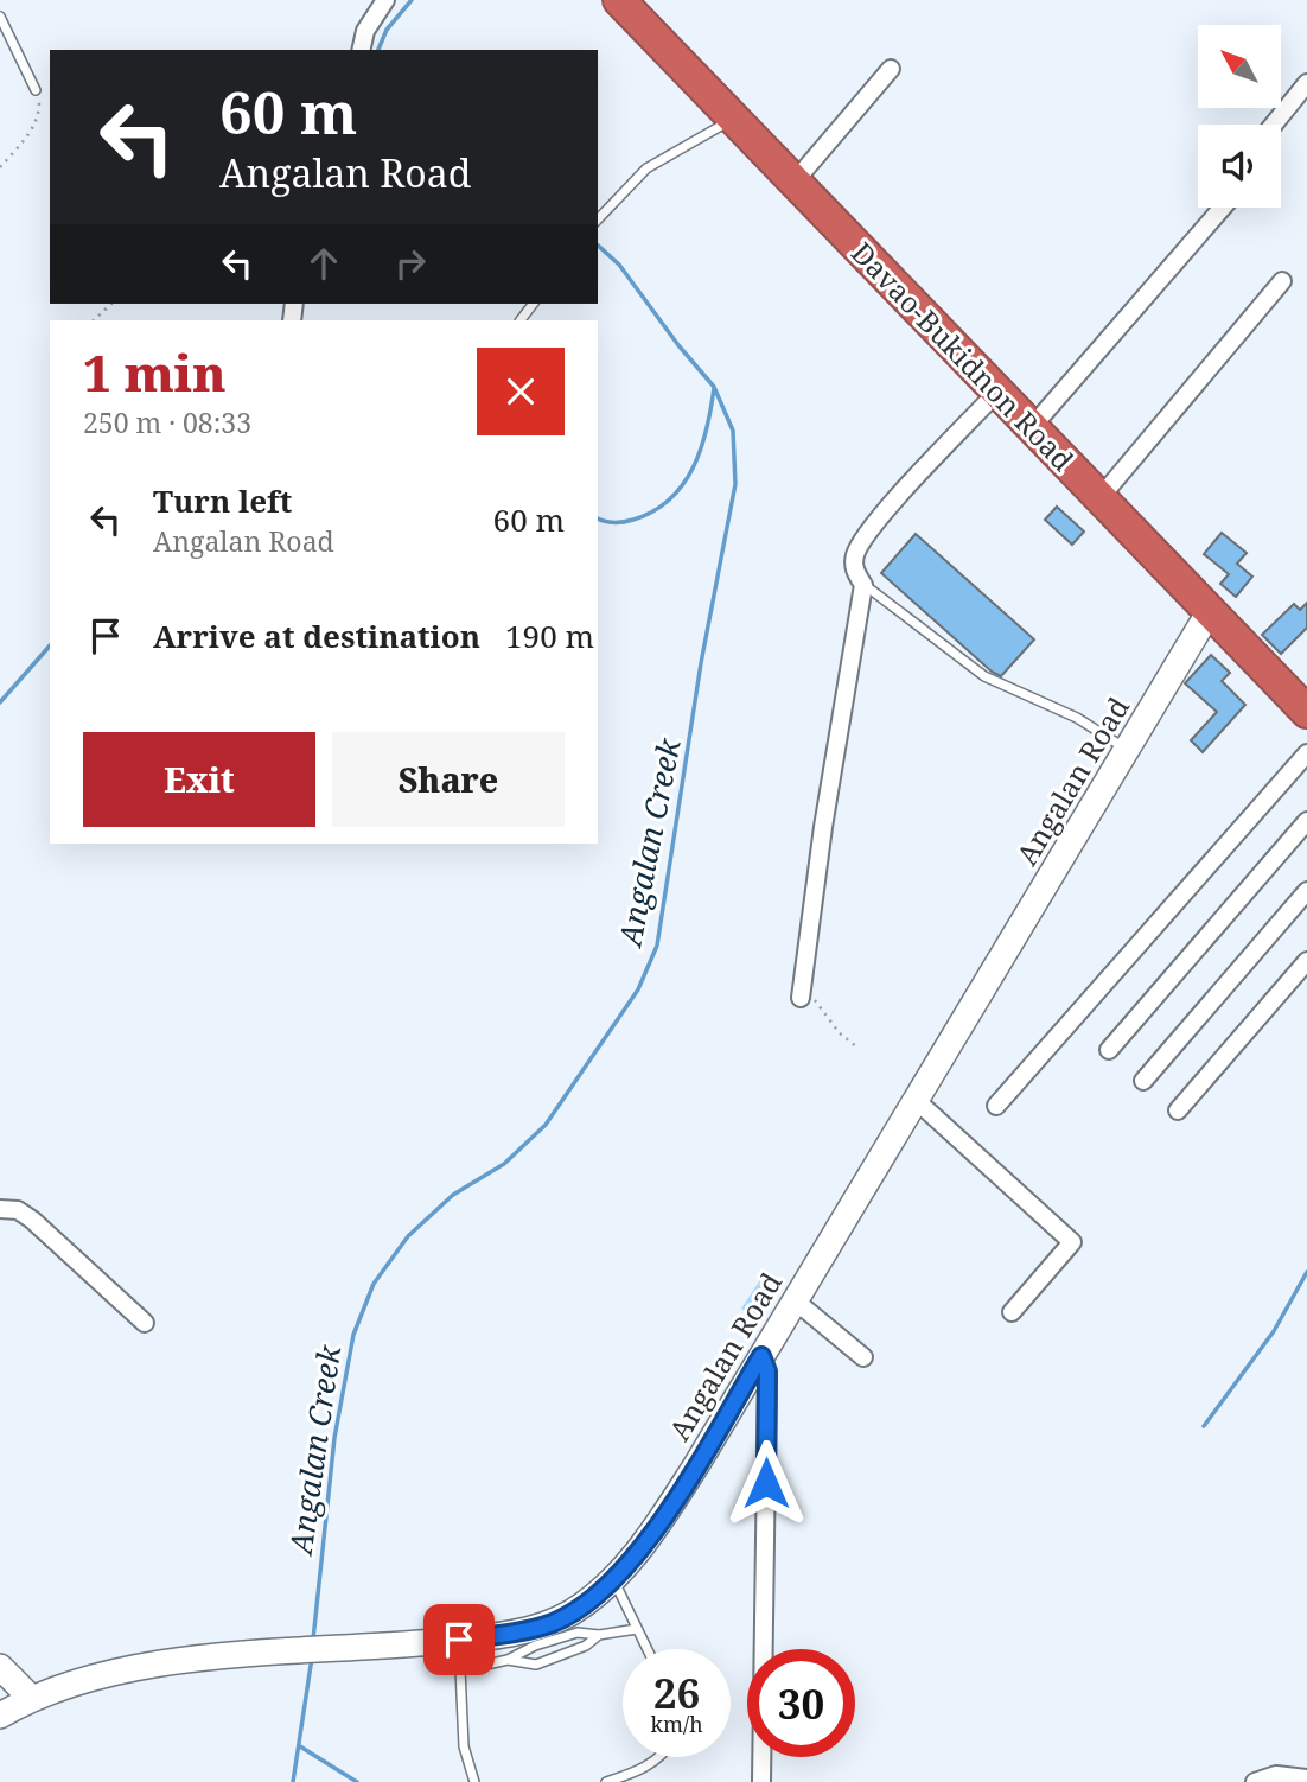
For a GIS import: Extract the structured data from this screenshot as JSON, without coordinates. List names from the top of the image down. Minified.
{"streets":{"highway":["Davao-Bukidnon Road"],"street":["Angalan Road"]},"crossings":[["Davao-Bukidnon Road","Angalan Road"]],"water":["Angalan Creek"],"north":"top left","page":{"turn":["60 m","Angalan Road"],"heading":["1 min","250 m · 08:33"],"list":[{"name":"Turn left","note":"Angalan Road","value":"60 m"},{"name":"Arrive at destination","value":"190 m"}],"buttons":["Exit","Share"],"speed":"26 km/h","limit":"30"}}
